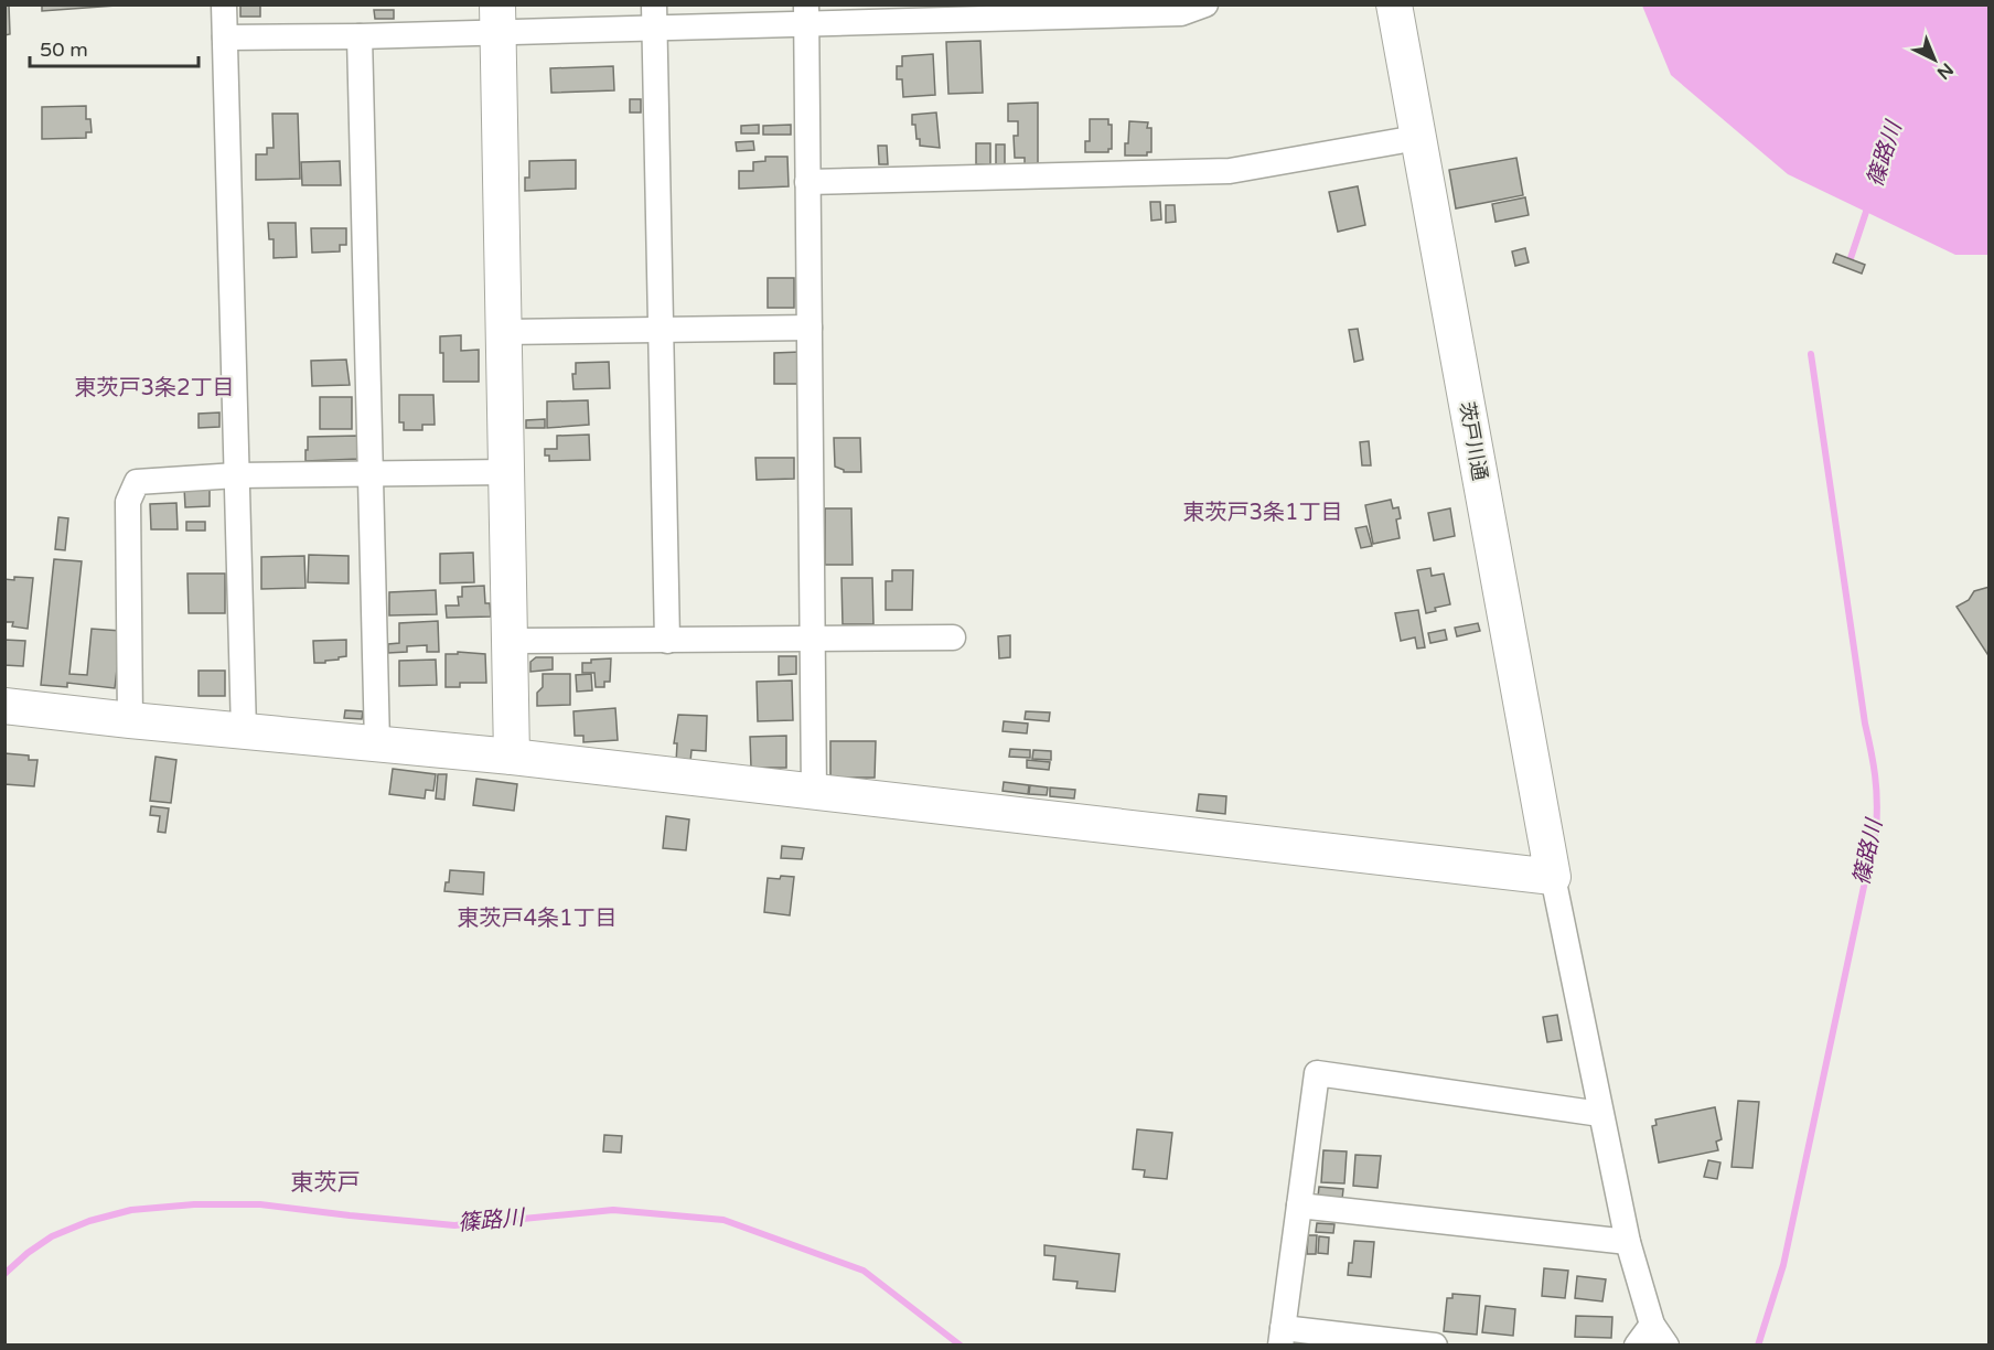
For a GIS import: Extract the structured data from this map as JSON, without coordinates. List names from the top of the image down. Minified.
{"streets":{"street":["茨戸川通"]},"districts":["東茨戸3条2丁目","東茨戸3条1丁目","東茨戸4条1丁目","東茨戸"],"water":["篠路川"],"scale_bar":"50 m","north":"bottom right"}
